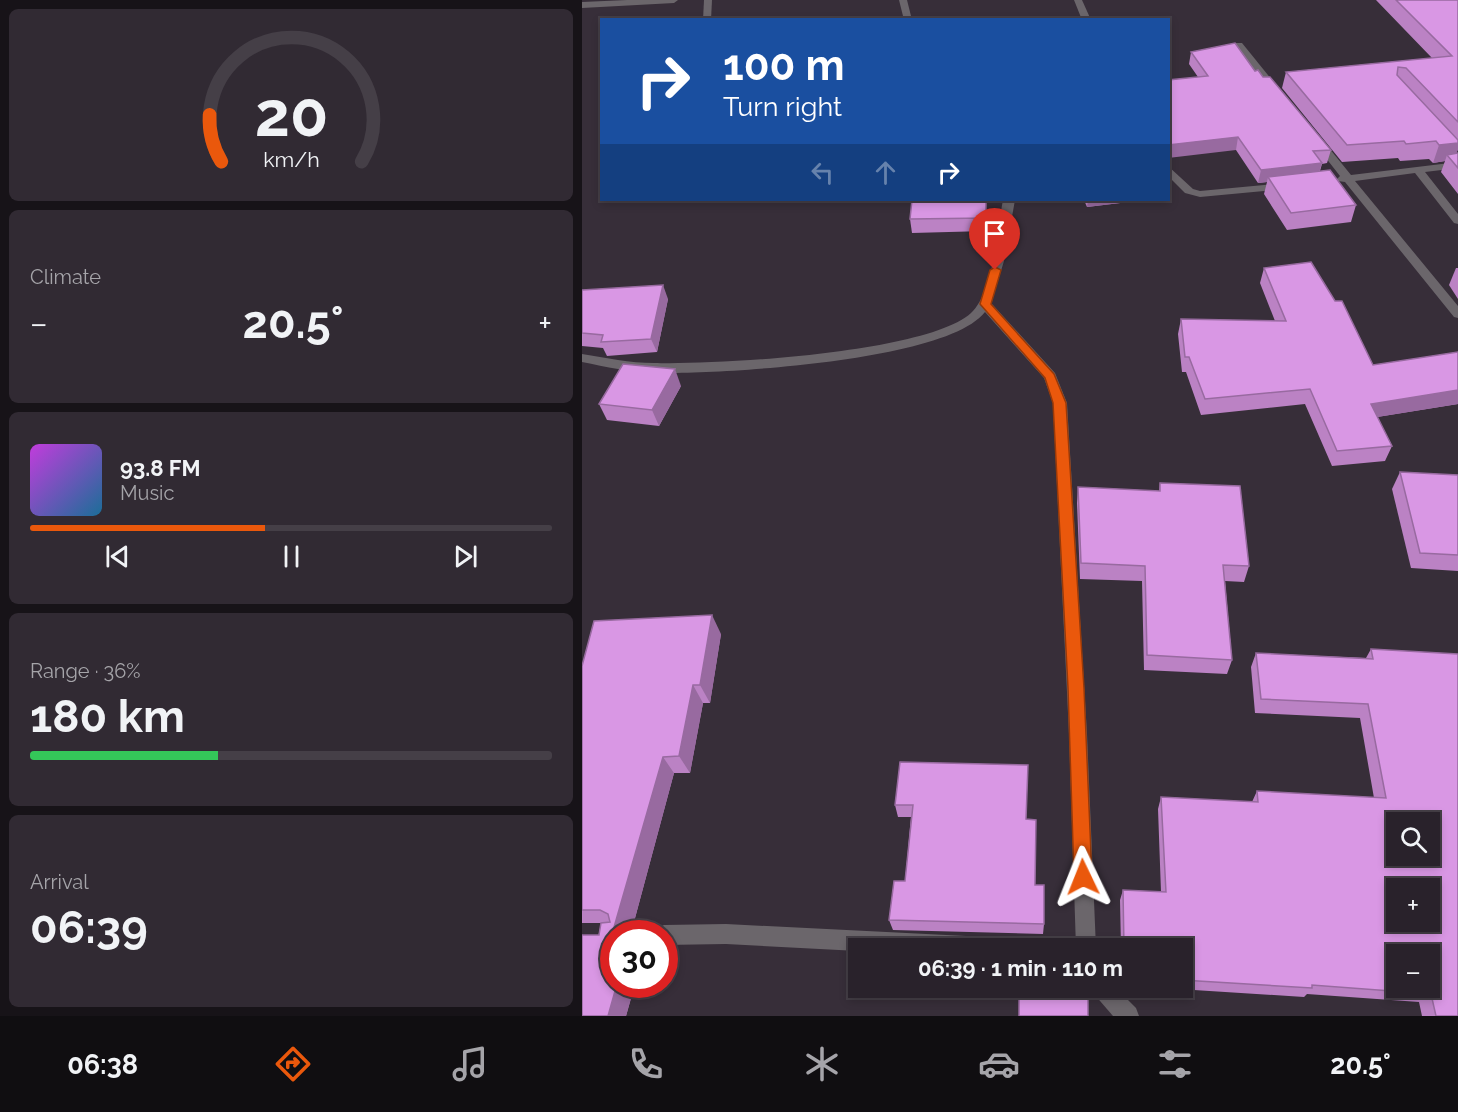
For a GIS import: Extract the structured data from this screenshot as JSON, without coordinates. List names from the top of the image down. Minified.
{"page":{"turn":["100 m","Turn right"],"tile":["Climate",["Range · 36%","180 km"],["Arrival","06:39"]],"heat":["−","20.5°","+"],"song":["93.8 FM","Music"],"map_buttons":["+","−"],"limit":"30","trip":"06:39 · 1 min · 110 m","tabs":["06:38","20.5°"],"gauge":["20","km/h"]}}
